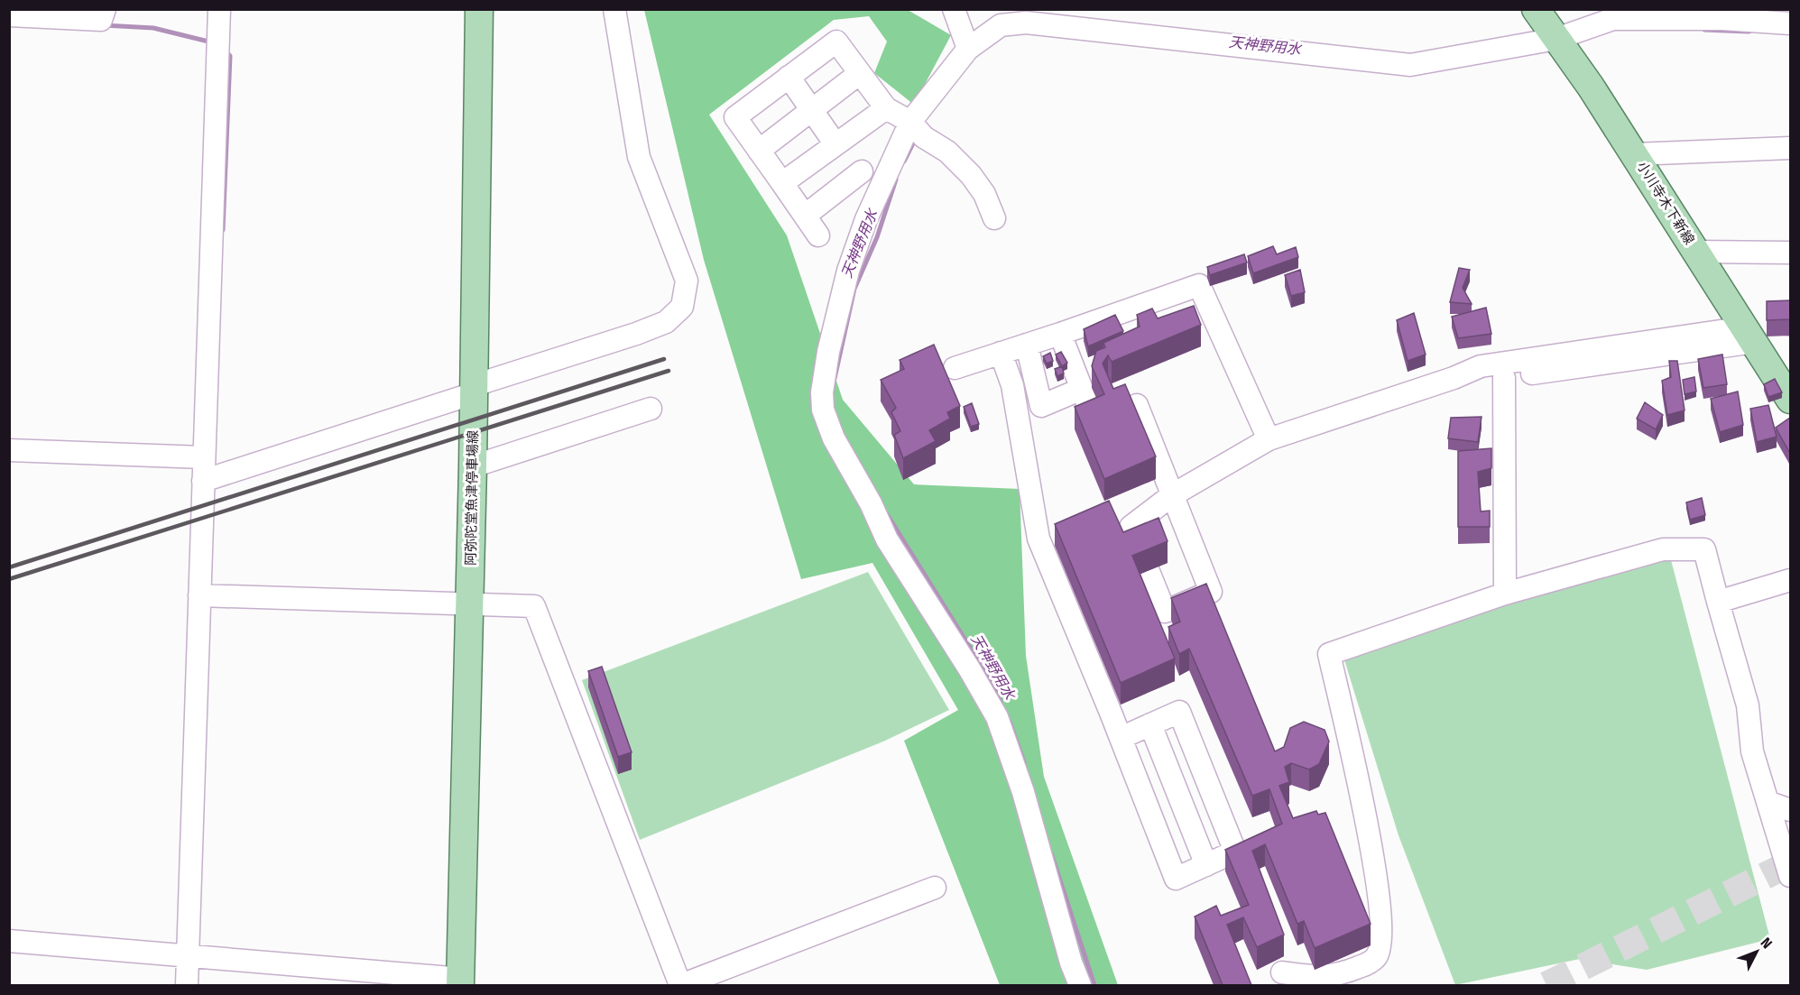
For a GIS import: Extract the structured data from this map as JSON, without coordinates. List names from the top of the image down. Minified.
{"streets":{"main road":["小川寺木下新線","阿弥陀堂魚津停車場線"]},"water":["天神野用水"],"north":"top right"}
